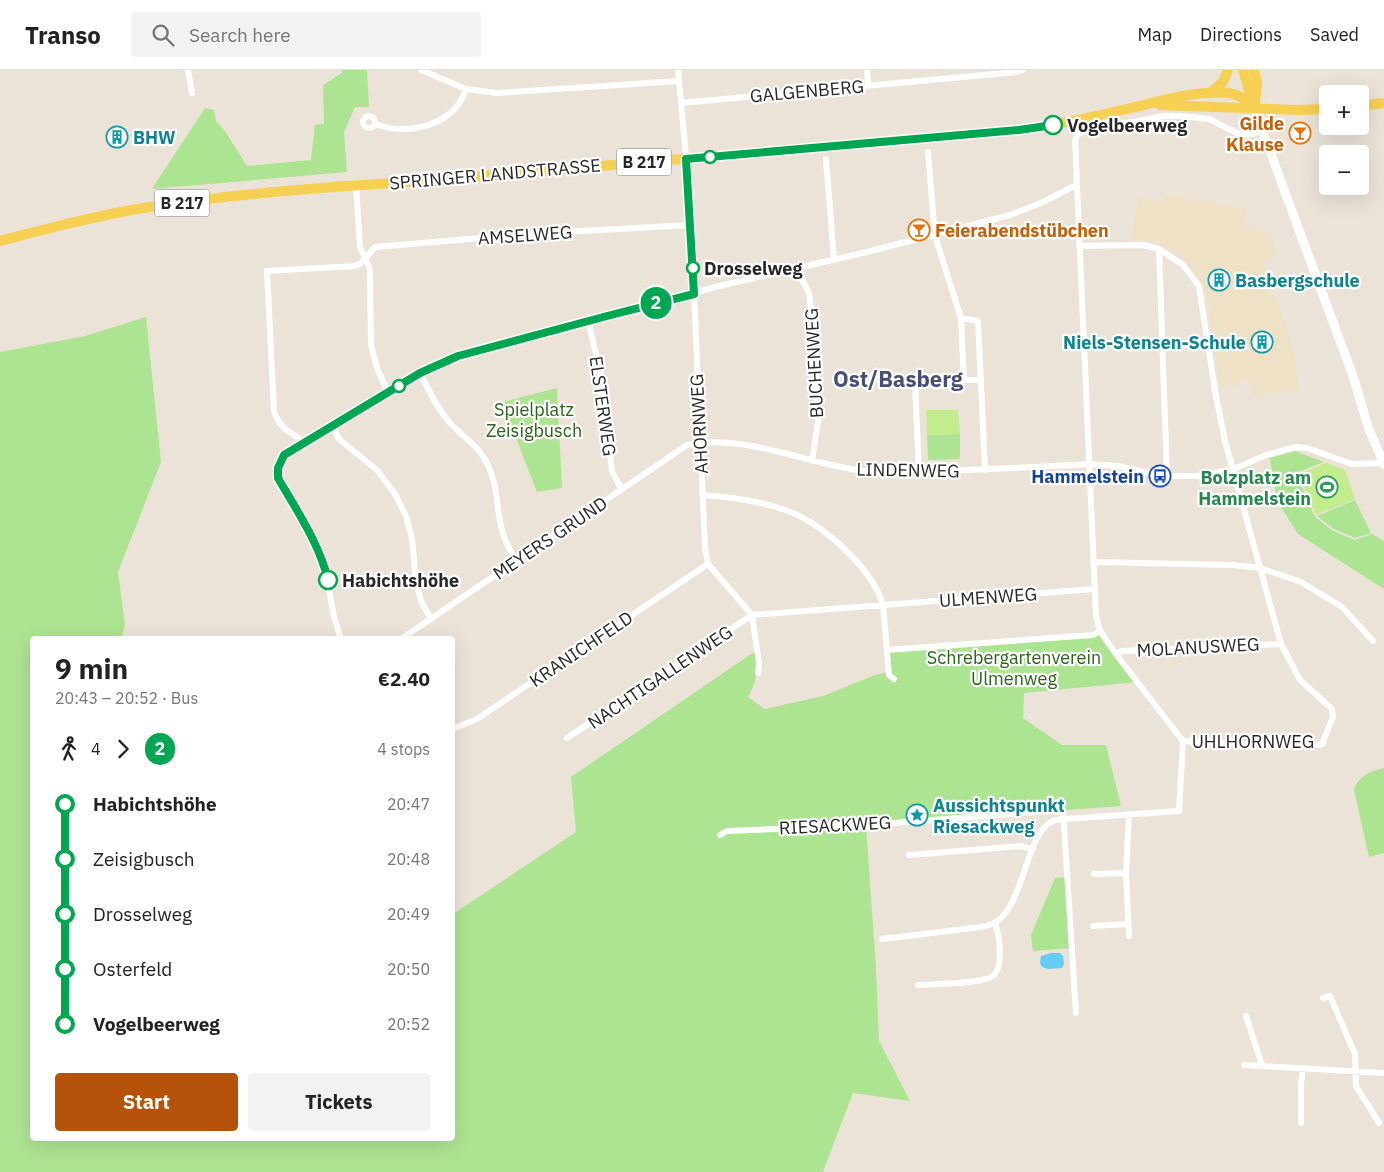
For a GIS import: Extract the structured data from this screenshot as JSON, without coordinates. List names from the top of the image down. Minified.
{"streets":{"main road":["B 217","SPRINGER LANDSTRASSE"],"street":["GALGENBERG","AMSELWEG","BUCHENWEG","ELSTERWEG","AHORNWEG","LINDENWEG","MEYERS GRUND","ULMENWEG","MOLANUSWEG","KRANICHFELD","NACHTIGALLENWEG","UHLHORNWEG","RIESACKWEG"]},"crossings":[["GALGENBERG","AHORNWEG"],["B 217","SPRINGER LANDSTRASSE"],["SPRINGER LANDSTRASSE","AHORNWEG"],["AMSELWEG","AHORNWEG"],["BUCHENWEG","LINDENWEG"],["ELSTERWEG","MEYERS GRUND"],["AHORNWEG","LINDENWEG"],["AHORNWEG","MEYERS GRUND"],["AHORNWEG","KRANICHFELD"],["LINDENWEG","MEYERS GRUND"],["ULMENWEG","NACHTIGALLENWEG"],["MOLANUSWEG","UHLHORNWEG"]],"districts":["Ost/Basberg"],"parks":["Spielplatz Zeisigbusch","Schrebergartenverein Ulmenweg"],"places":{"other":["Vogelbeerweg","Drosselweg","Habichtshöhe"],"bar":["Gilde Klause","Feierabendstübchen"],"building":["BHW","Basbergschule","Niels-Stensen-Schule"],"bus stop":["Hammelstein"],"sports":["Bolzplatz am Hammelstein"],"place":["Aussichtspunkt Riesackweg"]},"lines":["bus line 2"],"page":{"header":"Transo","search":"Search here","nav":["Map","Directions","Saved"],"on_map":"2","map_buttons":["+","−"],"heading":["9 min","20:43 – 20:52 · Bus","€2.40"],"legs":["4","2","4 stops"],"list":[{"name":"Habichtshöhe","value":"20:47"},{"name":"Zeisigbusch","value":"20:48"},{"name":"Drosselweg","value":"20:49"},{"name":"Osterfeld","value":"20:50"},{"name":"Vogelbeerweg","value":"20:52"}],"buttons":["Start","Tickets"]}}
